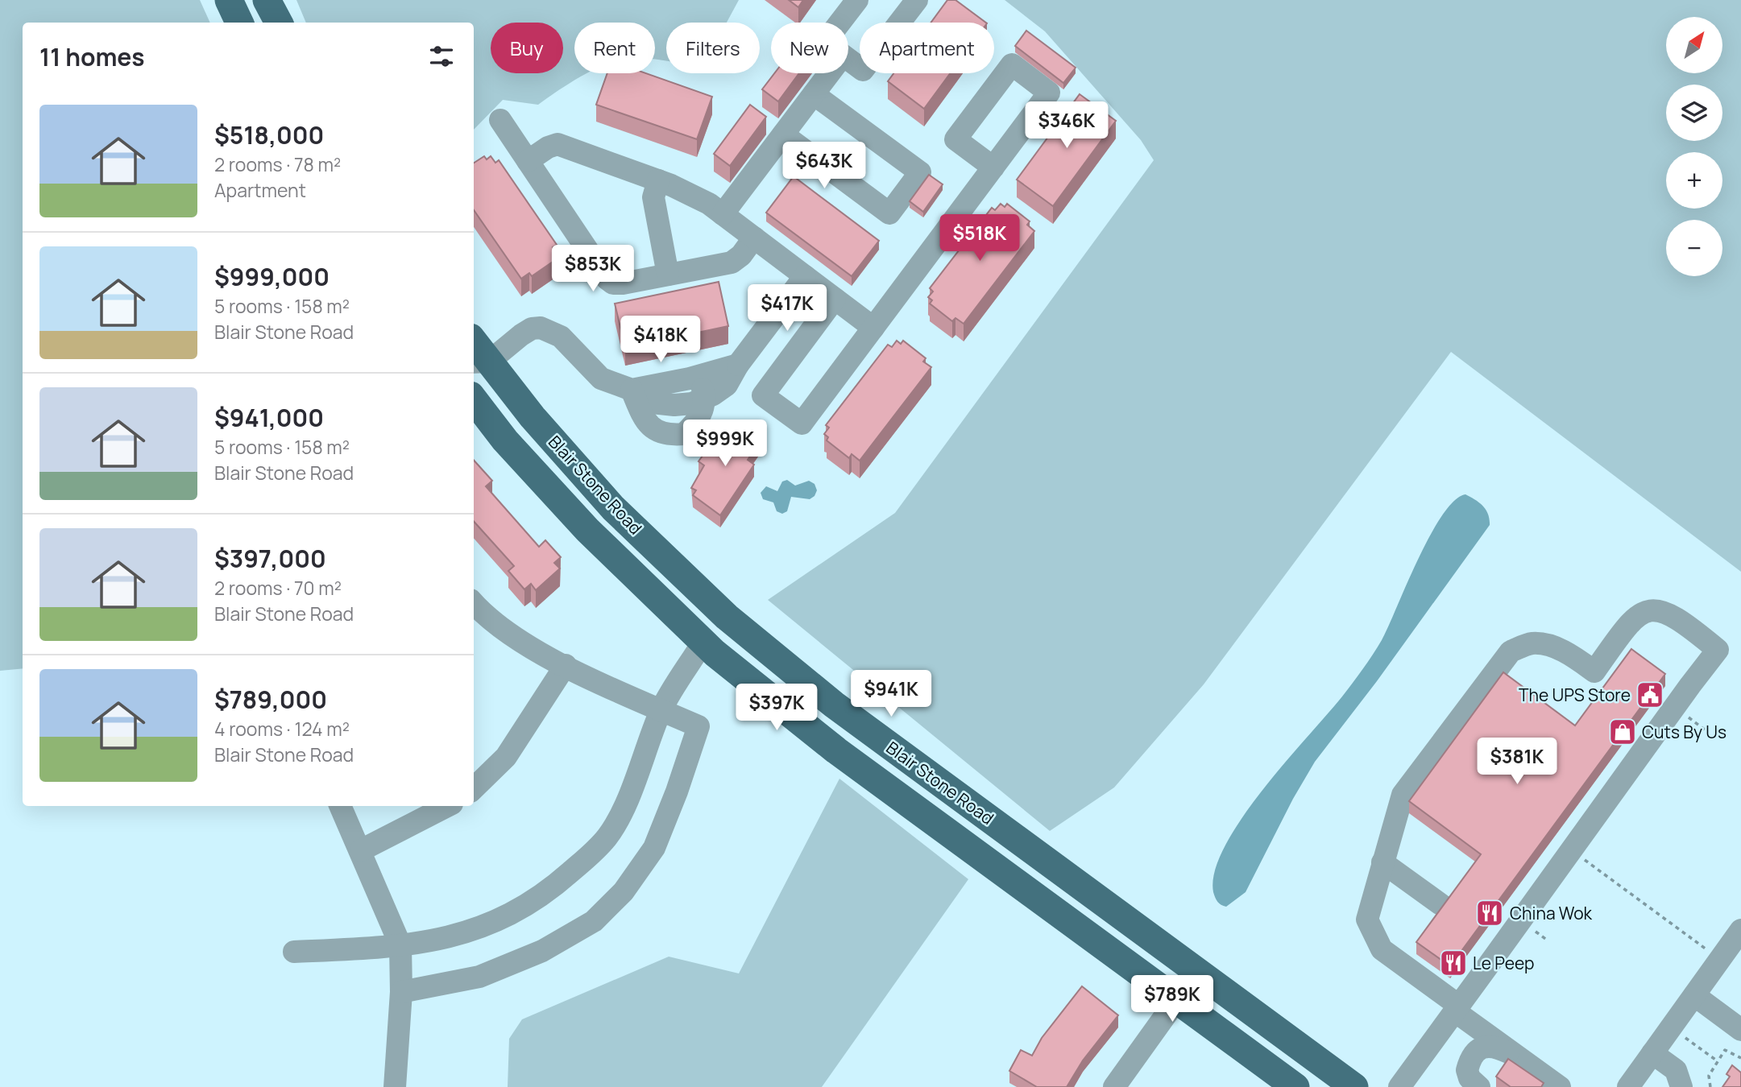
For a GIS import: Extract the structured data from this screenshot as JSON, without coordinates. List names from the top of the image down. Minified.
{"streets":{"main road":["Blair Stone Road"]},"places":{"public building":["The UPS Store"],"shop":["Cuts By Us"],"restaurant":["China Wok","Le Peep"]},"north":"top right","page":{"map_buttons":["+","−"],"chip":["Buy","Rent","Filters","New","Apartment"],"heading":"11 homes","list":[{"name":"$518,000","note":"2 rooms · 78 m² · Apartment"},{"name":"$999,000","note":"5 rooms · 158 m² · Blair Stone Road"},{"name":"$941,000","note":"5 rooms · 158 m² · Blair Stone Road"},{"name":"$397,000","note":"2 rooms · 70 m² · Blair Stone Road"},{"name":"$789,000","note":"4 rooms · 124 m² · Blair Stone Road"}],"price":["$346K","$643K","$518K","$853K","$417K","$418K","$999K","$941K","$397K","$381K","$789K"]}}
